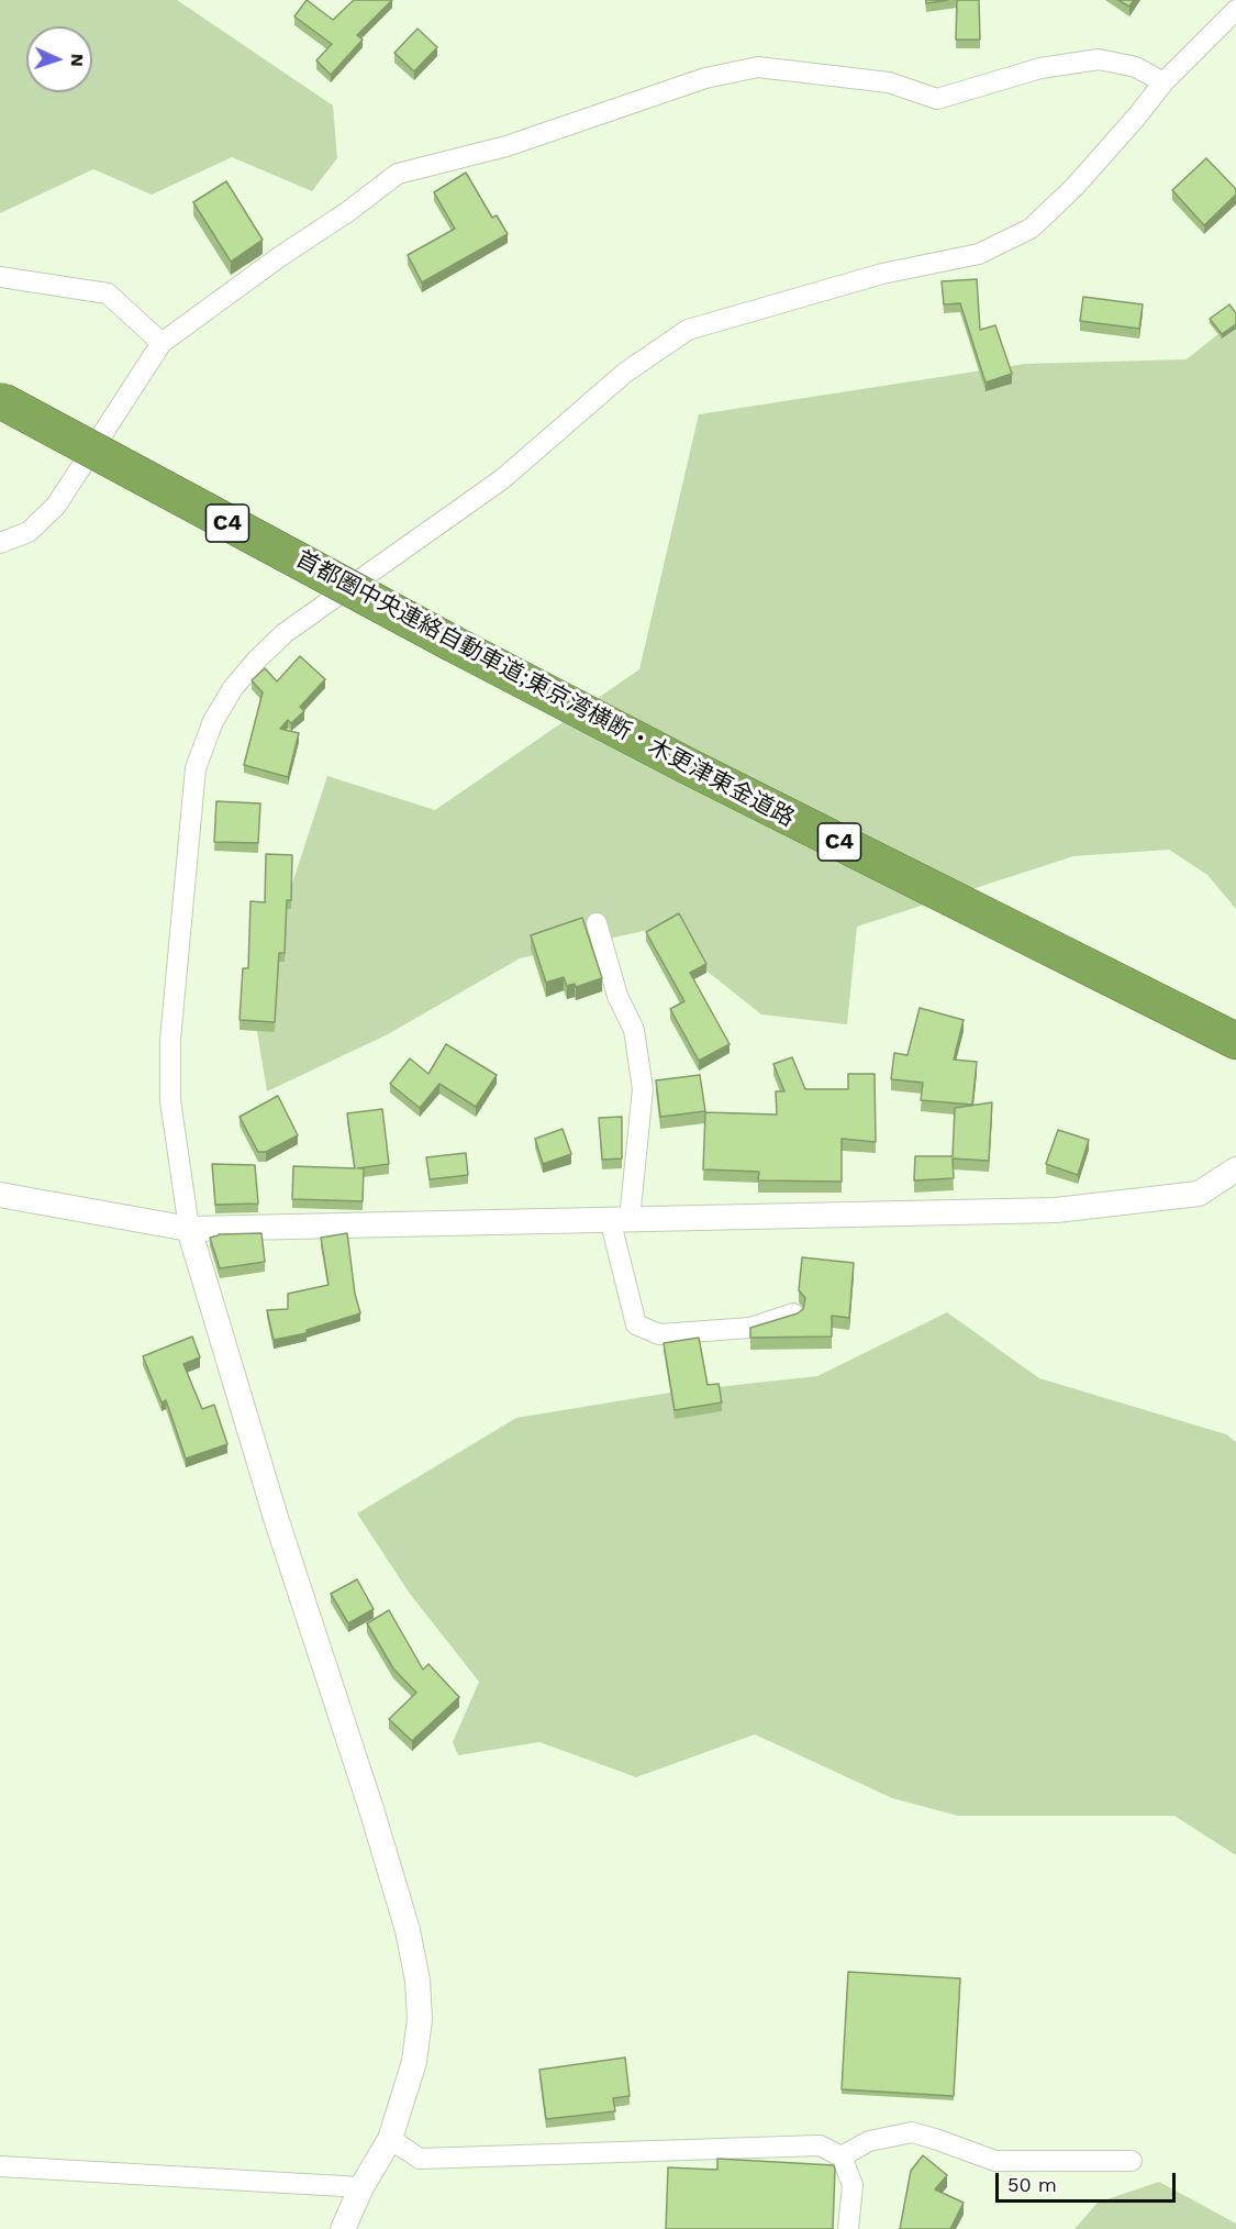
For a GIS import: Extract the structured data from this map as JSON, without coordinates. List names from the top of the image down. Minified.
{"streets":{"highway":["C4","首都圏中央連絡自動車道;東京湾横断・木更津東金道路"]},"scale_bar":"50 m","north":"right"}
